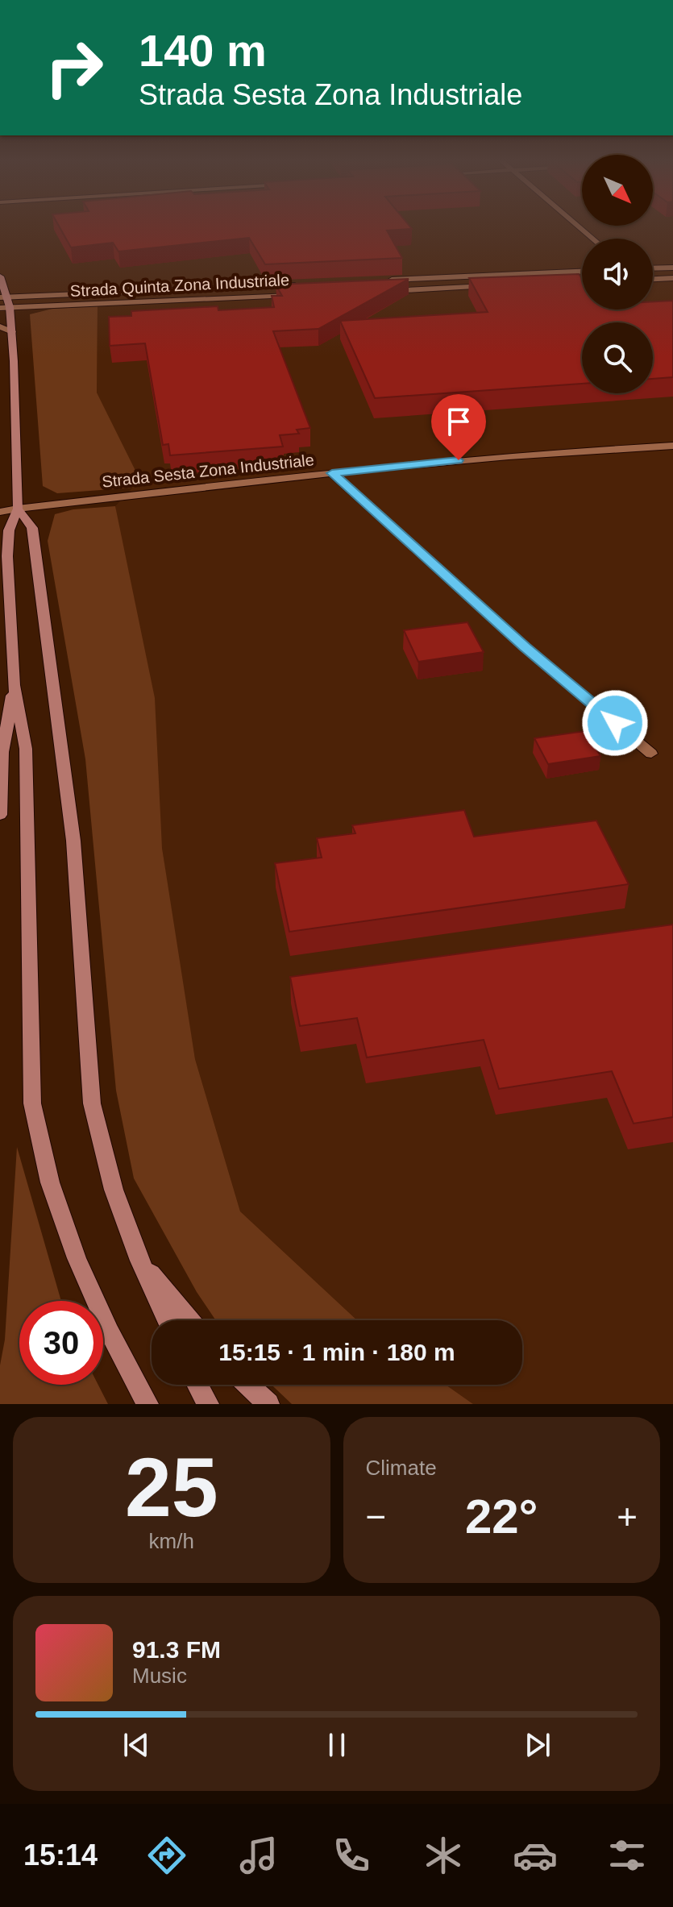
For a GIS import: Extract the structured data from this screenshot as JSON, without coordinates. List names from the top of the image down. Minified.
{"streets":{"street":["Strada Quinta Zona Industriale","Strada Sesta Zona Industriale"]},"north":"bottom right","page":{"turn":["140 m","Strada Sesta Zona Industriale"],"limit":"30","trip":"15:15 · 1 min · 180 m","tile":[["25","km/h"],"Climate"],"heat":["−","22°","+"],"song":["91.3 FM","Music"],"tabs":"15:14"}}
